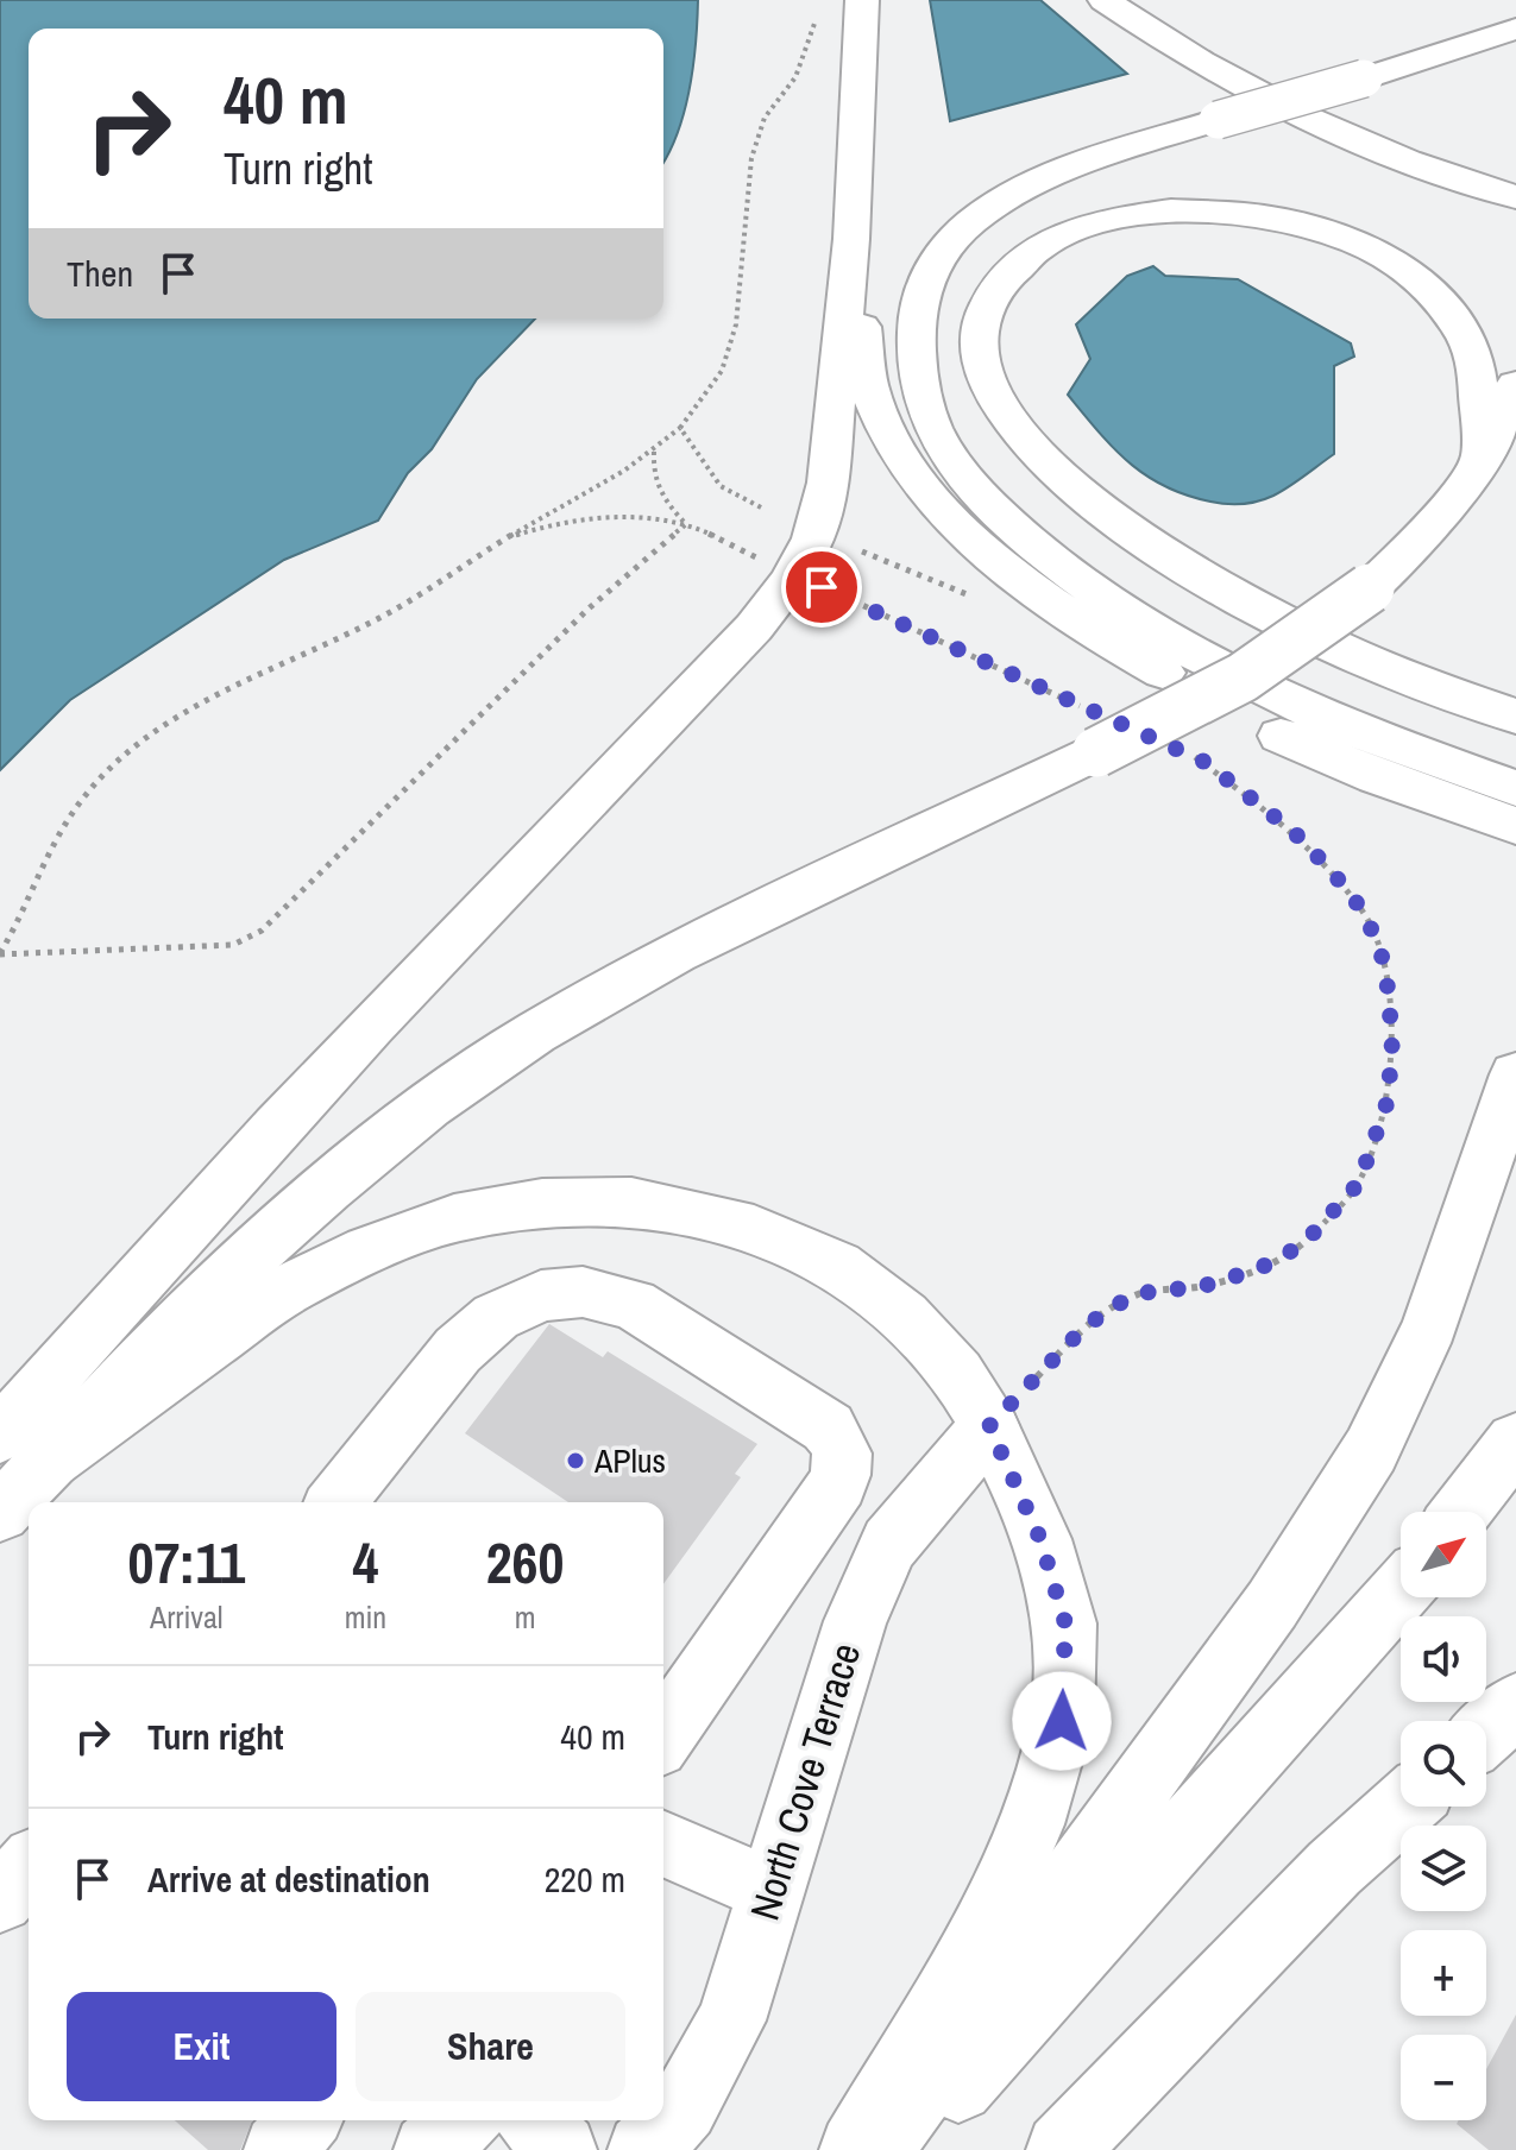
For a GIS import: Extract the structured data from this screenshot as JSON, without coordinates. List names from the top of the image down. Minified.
{"streets":{"main road":["North Cove Terrace"]},"places":["APlus"],"north":"top right","page":{"turn":["40 m","Turn right"],"then":"Then","eta":["07:11","Arrival","4","min","260","m"],"map_buttons":["+","−"],"list":[{"name":"Turn right","value":"40 m"},{"name":"Arrive at destination","value":"220 m"}],"buttons":["Exit","Share"]}}
